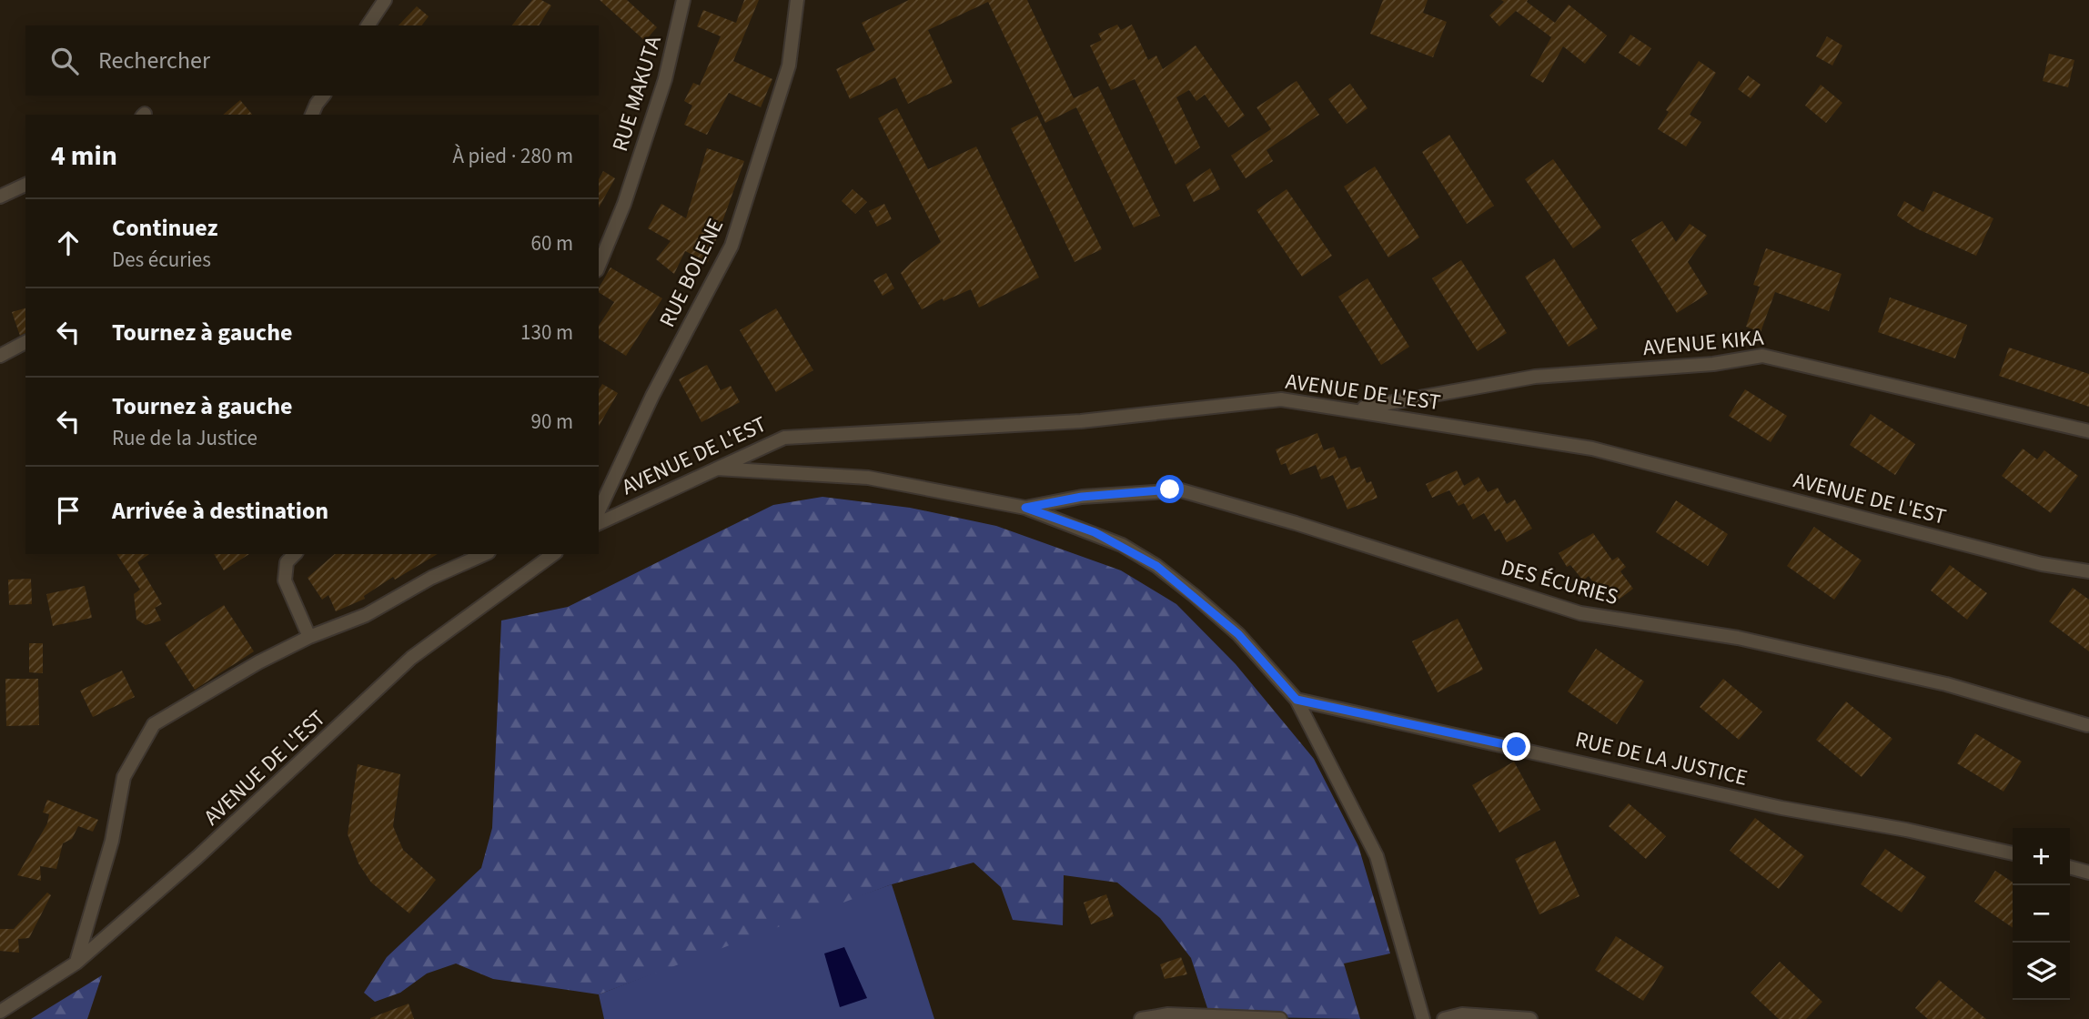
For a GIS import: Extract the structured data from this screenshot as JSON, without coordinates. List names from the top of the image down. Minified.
{"streets":{"street":["RUE MAKUTA","RUE BOLENE","AVENUE KIKA","AVENUE DE L'EST","DES ÉCURIES","RUE DE LA JUSTICE"]},"crossings":[["AVENUE KIKA","AVENUE DE L'EST"]],"page":{"search":"Rechercher","heading":["4 min","À pied · 280 m"],"list":[["Continuez","Des écuries","60 m"],["Tournez à gauche","130 m"],["Tournez à gauche","Rue de la Justice","90 m"],"Arrivée à destination"],"map_buttons":["+","−"]}}
